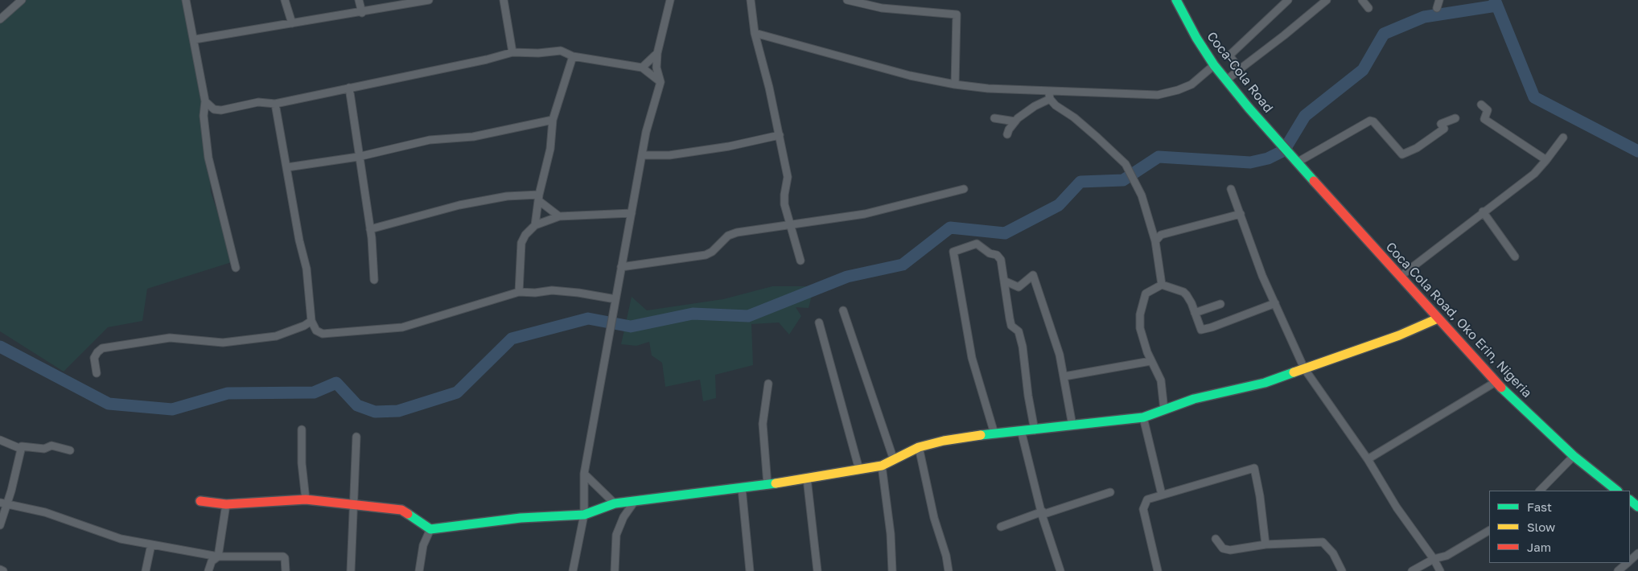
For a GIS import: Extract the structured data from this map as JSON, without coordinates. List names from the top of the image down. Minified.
{"streets":{"street":["Coca-Cola Road","Coca Cola Road, Oko Erin, Nigeria"]},"crossings":[["Coca-Cola Road","Coca Cola Road, Oko Erin, Nigeria"]],"legend":["Fast","Slow","Jam"]}
